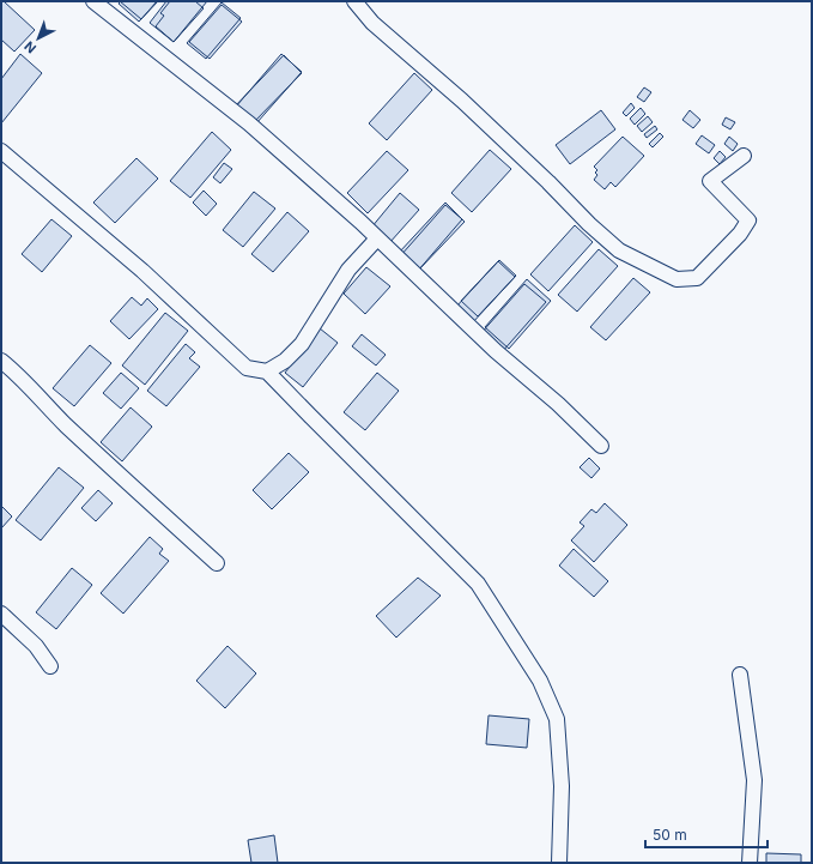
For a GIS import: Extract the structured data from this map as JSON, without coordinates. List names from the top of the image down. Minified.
{"scale_bar":"50 m","north":"bottom left"}
